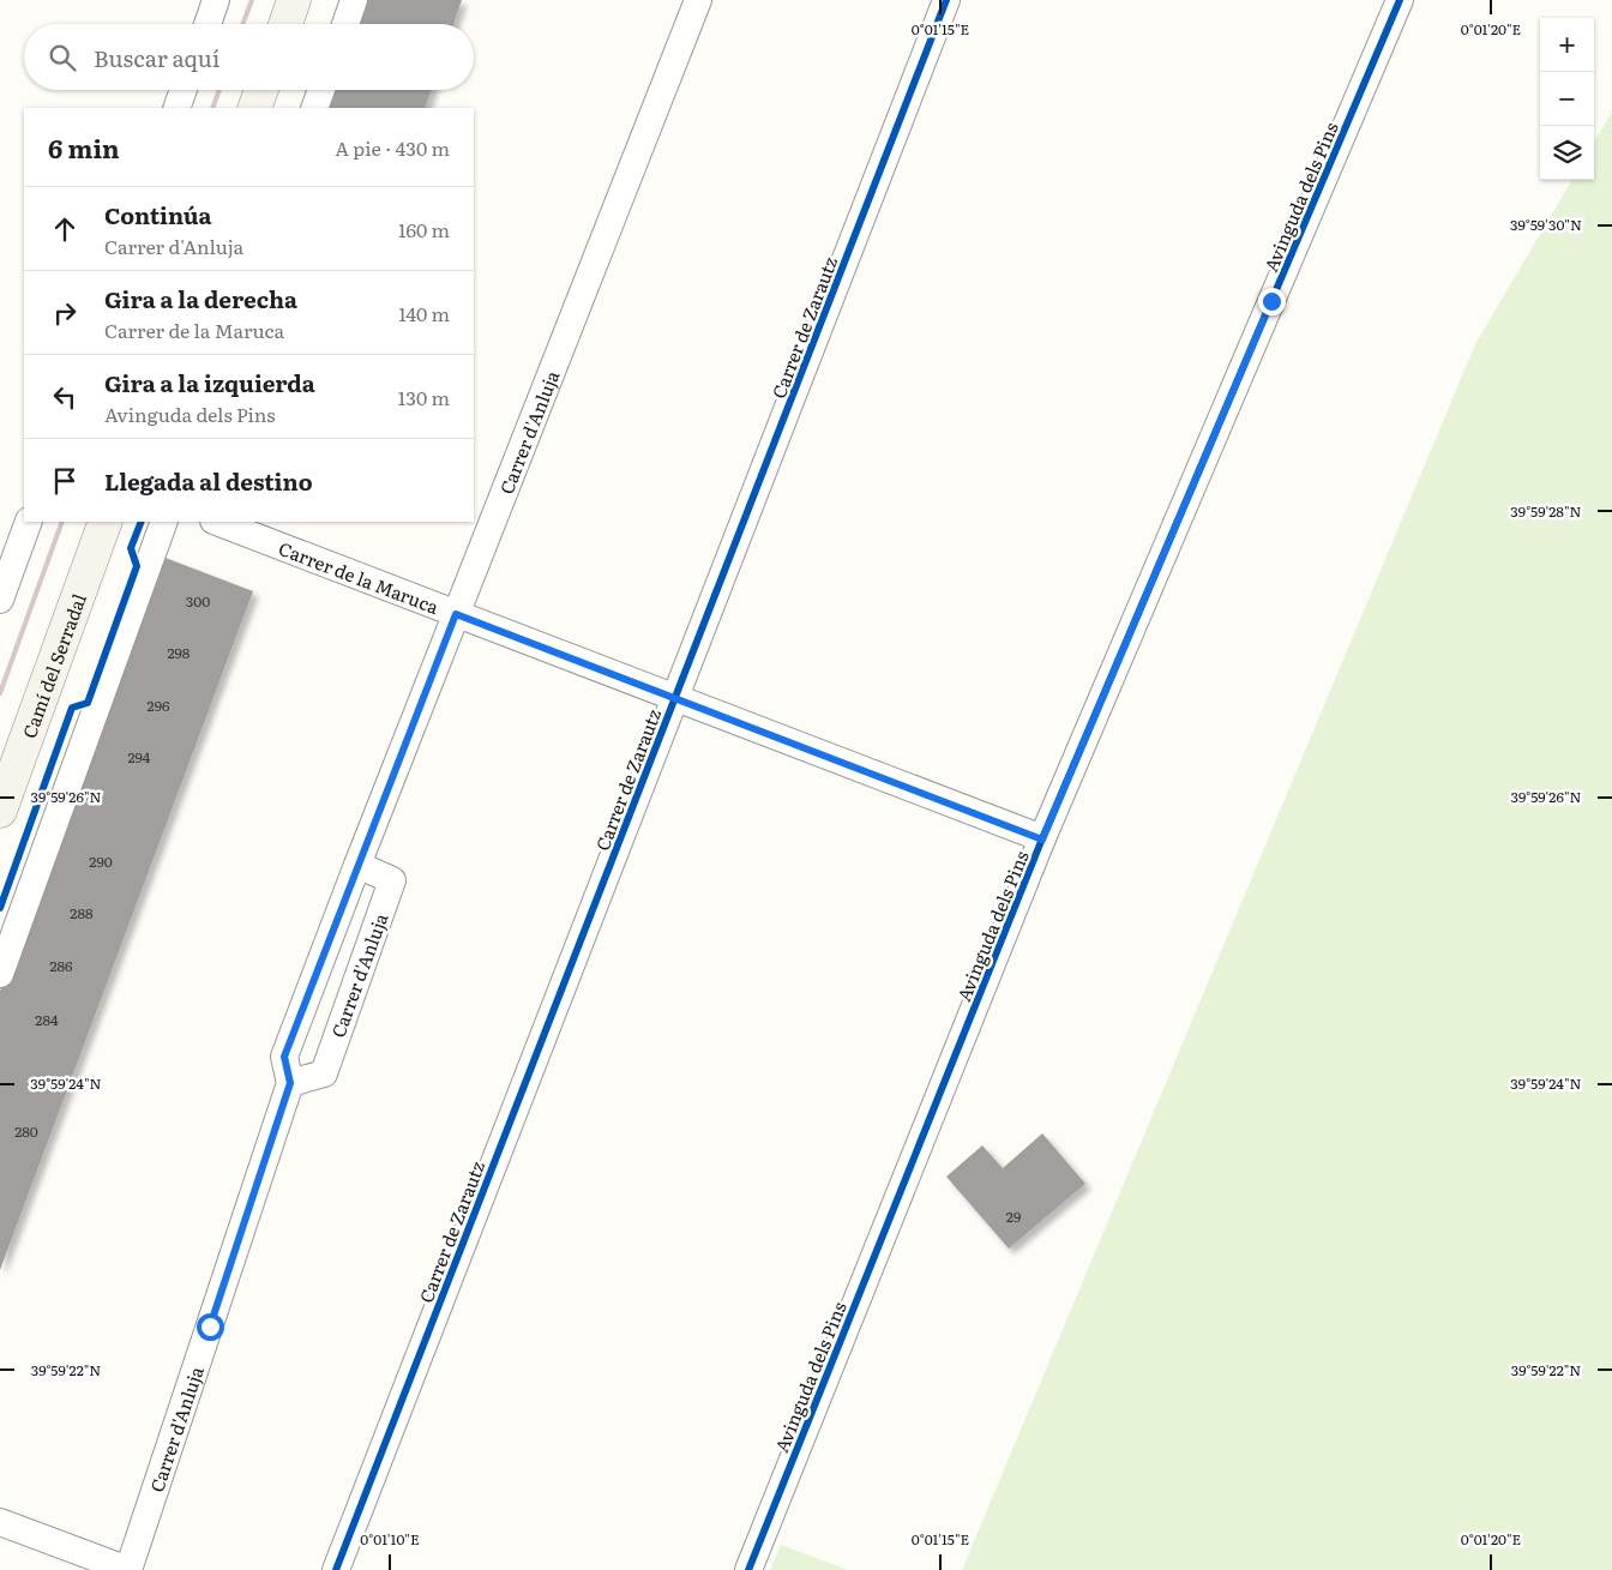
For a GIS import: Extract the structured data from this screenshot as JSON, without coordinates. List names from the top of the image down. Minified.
{"streets":{"street":["Avinguda dels Pins","Carrer de Zarautz","Carrer d'Anluja","Carrer de la Maruca","Camí del Serradal"]},"crossings":[["Avinguda dels Pins","Carrer de la Maruca"],["Carrer de Zarautz","Carrer de la Maruca"],["Carrer d'Anluja","Carrer de la Maruca"]],"house_numbers":["300","298","296","294","290","288","286","284","280","29"],"page":{"map_buttons":["+","−"],"search":"Buscar aquí","heading":["6 min","A pie · 430 m"],"list":[["Continúa","Carrer d'Anluja","160 m"],["Gira a la derecha","Carrer de la Maruca","140 m"],["Gira a la izquierda","Avinguda dels Pins","130 m"],"Llegada al destino"]},"coordinates":["0°01'15\"E","0°01'20\"E","39°59'30\"N","39°59'28\"N","39°59'26\"N","39°59'24\"N","39°59'22\"N","0°01'10\"E"]}
